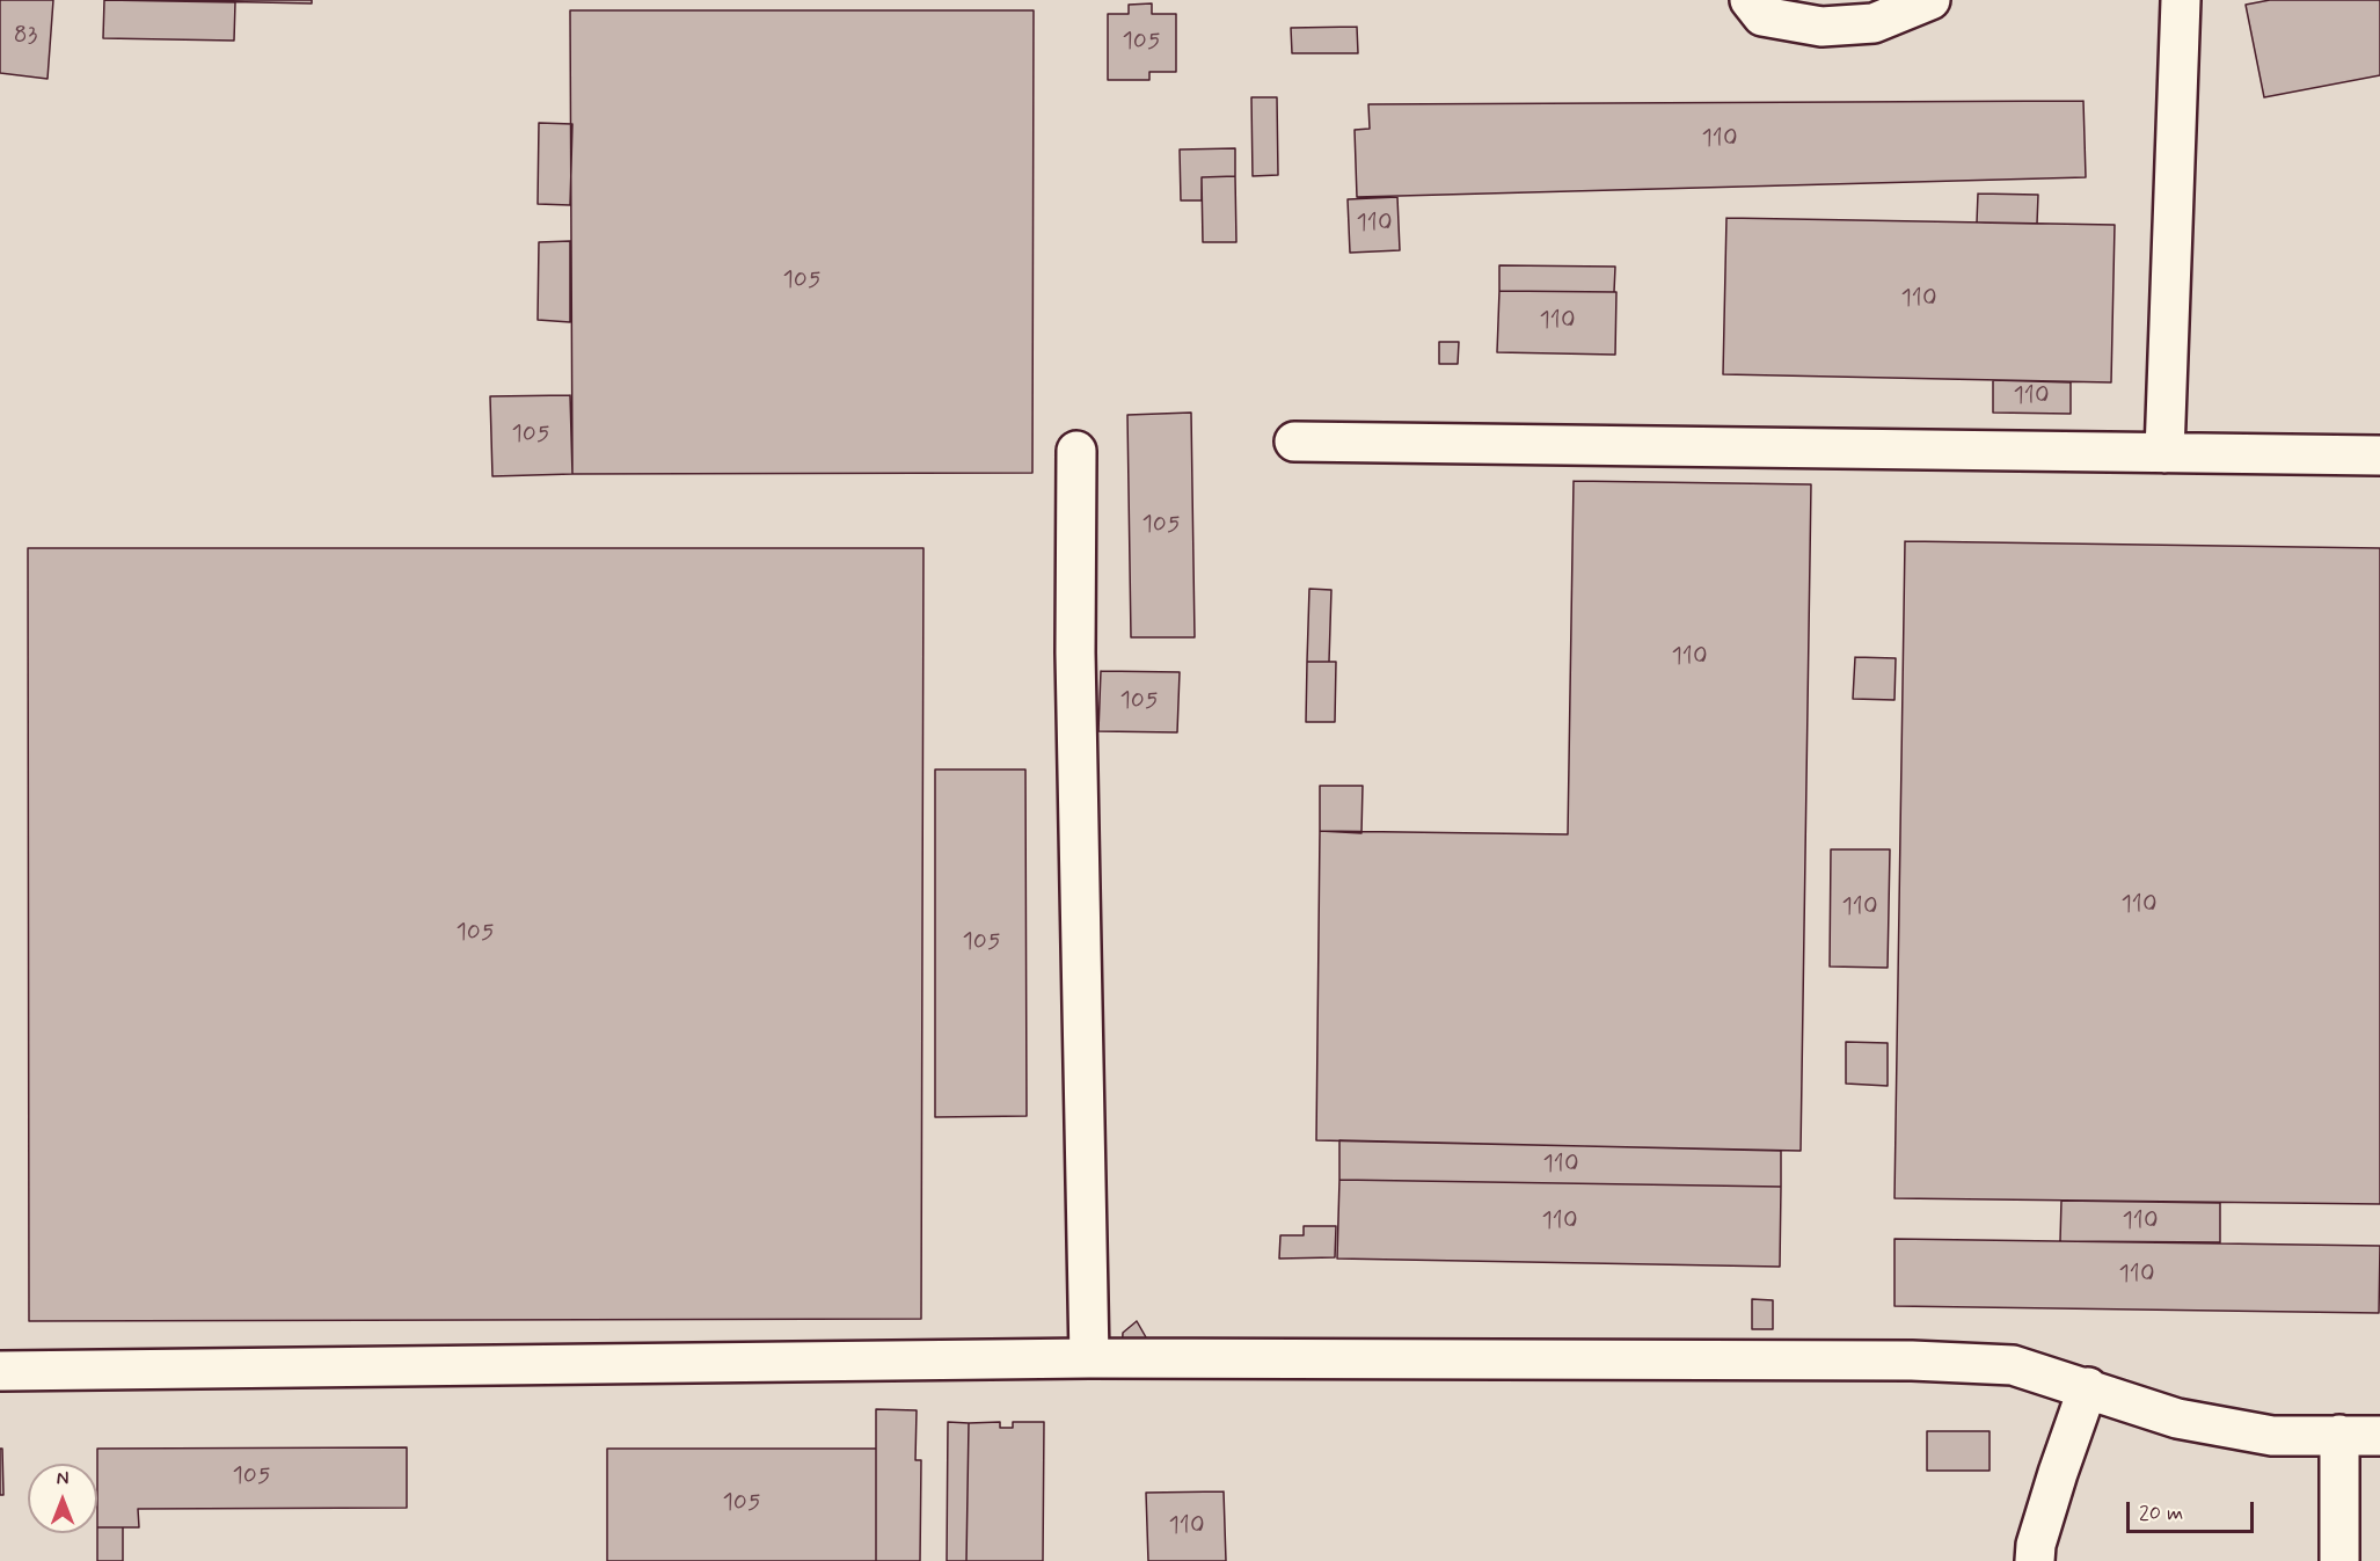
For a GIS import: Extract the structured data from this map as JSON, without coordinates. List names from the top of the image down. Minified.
{"house_numbers":["83","105","110","110","105","110","110","110","105","105","110","105","110","110","105","105","110","110","110","110","105","105","110"],"scale_bar":"20 m","north":"top"}
